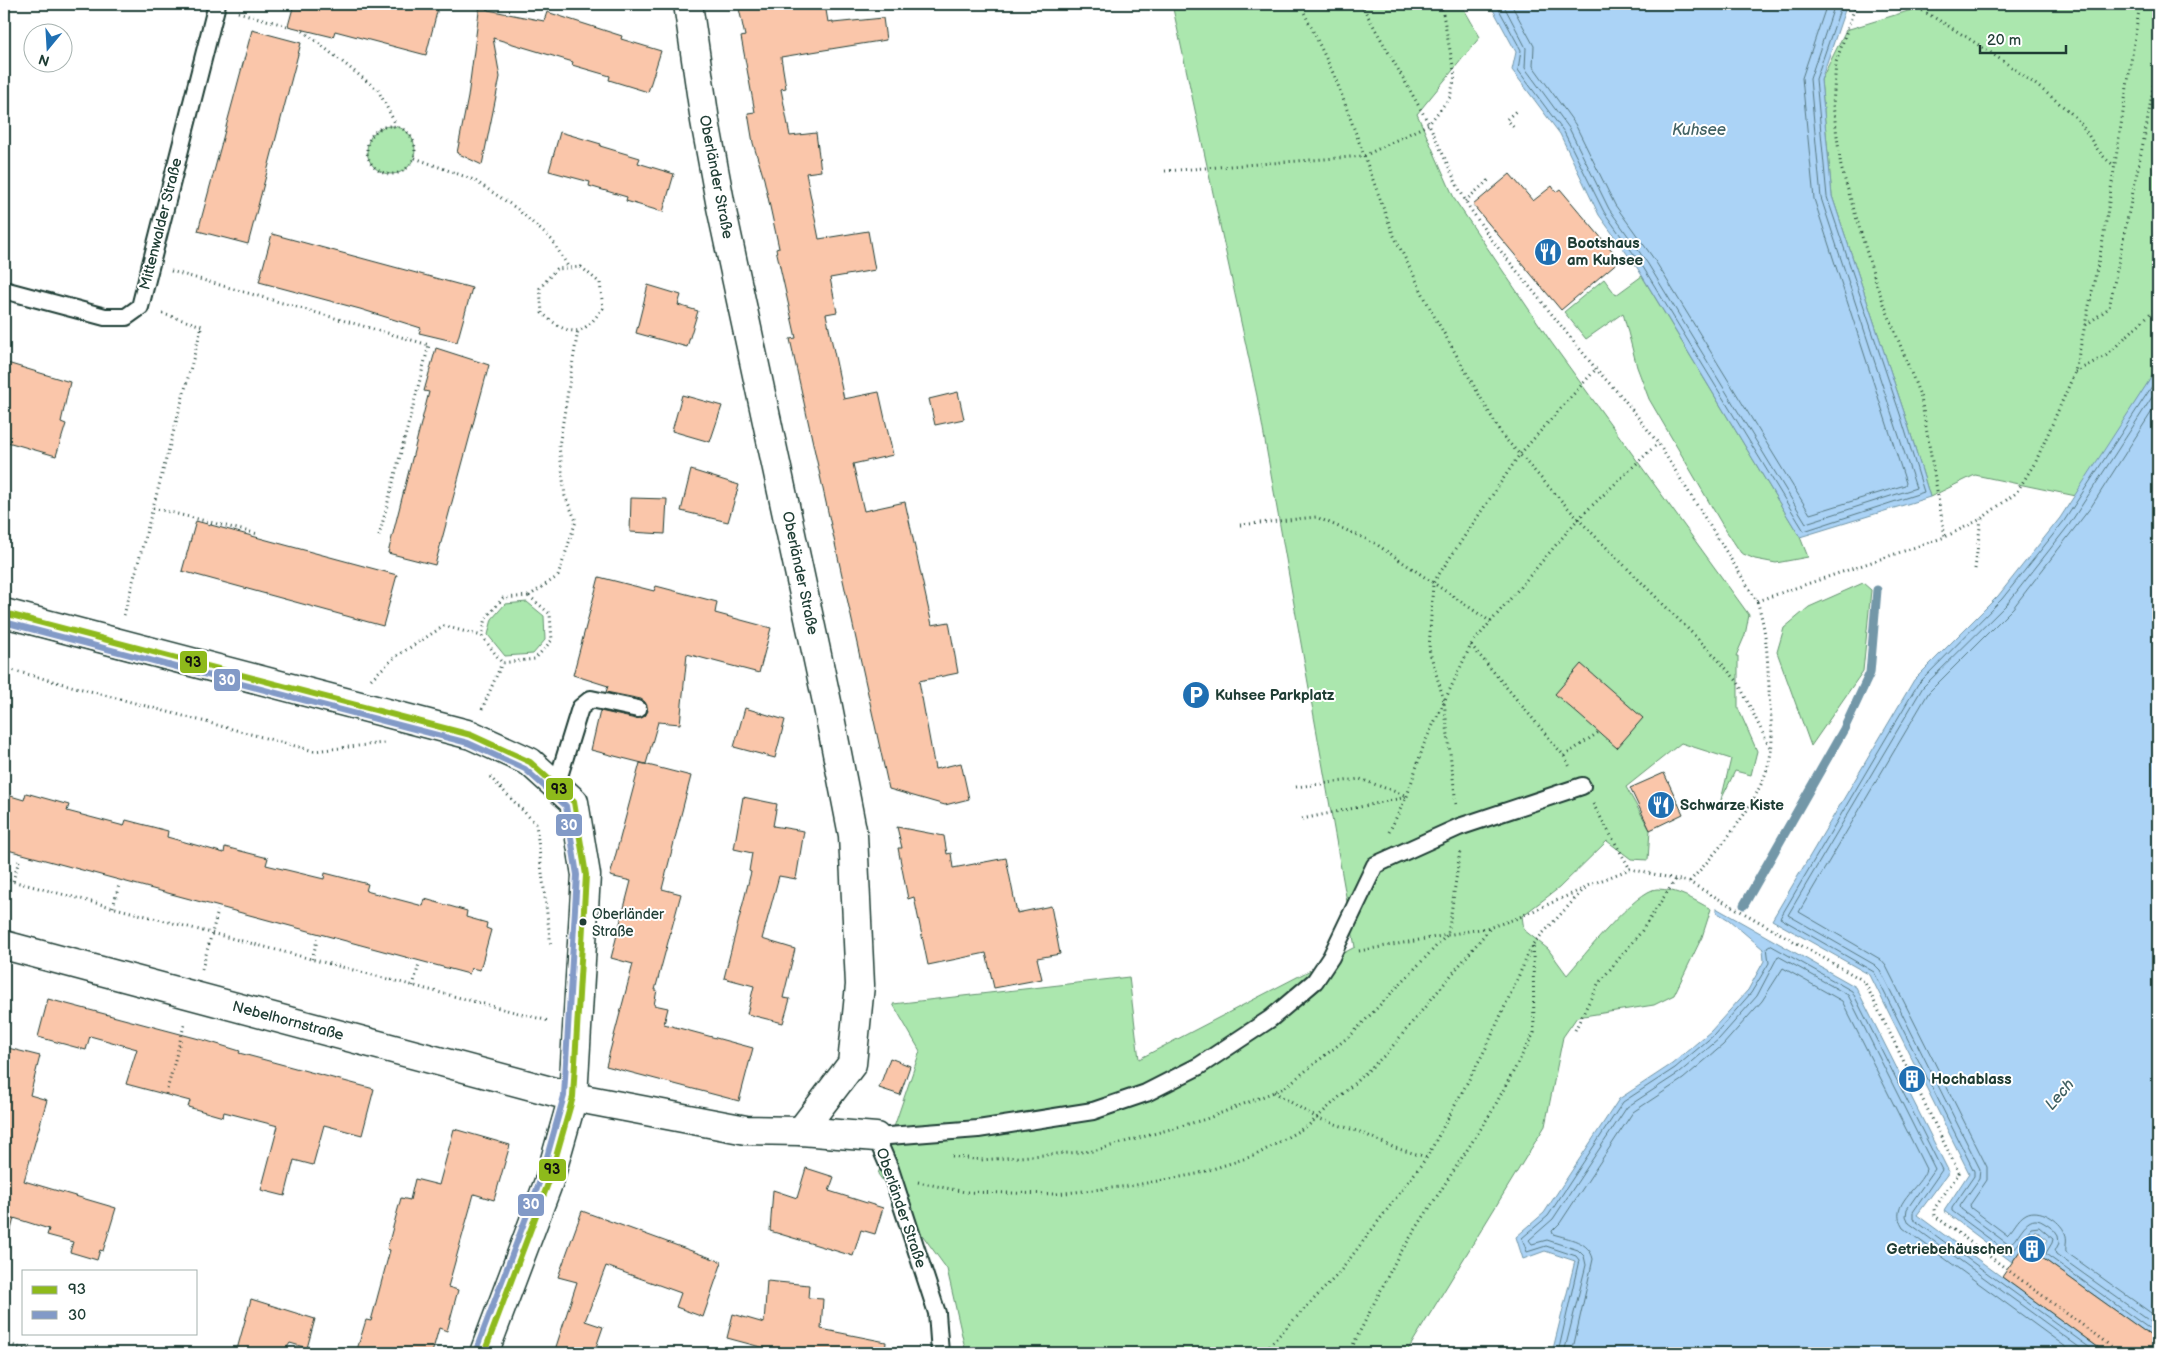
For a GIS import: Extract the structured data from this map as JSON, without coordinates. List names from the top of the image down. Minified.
{"streets":{"street":["Oberländer Straße","Nebelhornstraße"],"lane":["Mittenwalder Straße"]},"crossings":[["Oberländer Straße","Nebelhornstraße"]],"water":["Kuhsee","Lech"],"places":{"restaurant":["Bootshaus am Kuhsee","Schwarze Kiste"],"parking":["Kuhsee Parkplatz"],"other":["Oberländer Straße"],"building":["Hochablass","Getriebehäuschen"]},"lines":["transit line 93","transit line 30"],"legend":["93","30"],"scale_bar":"20 m","north":"bottom"}
